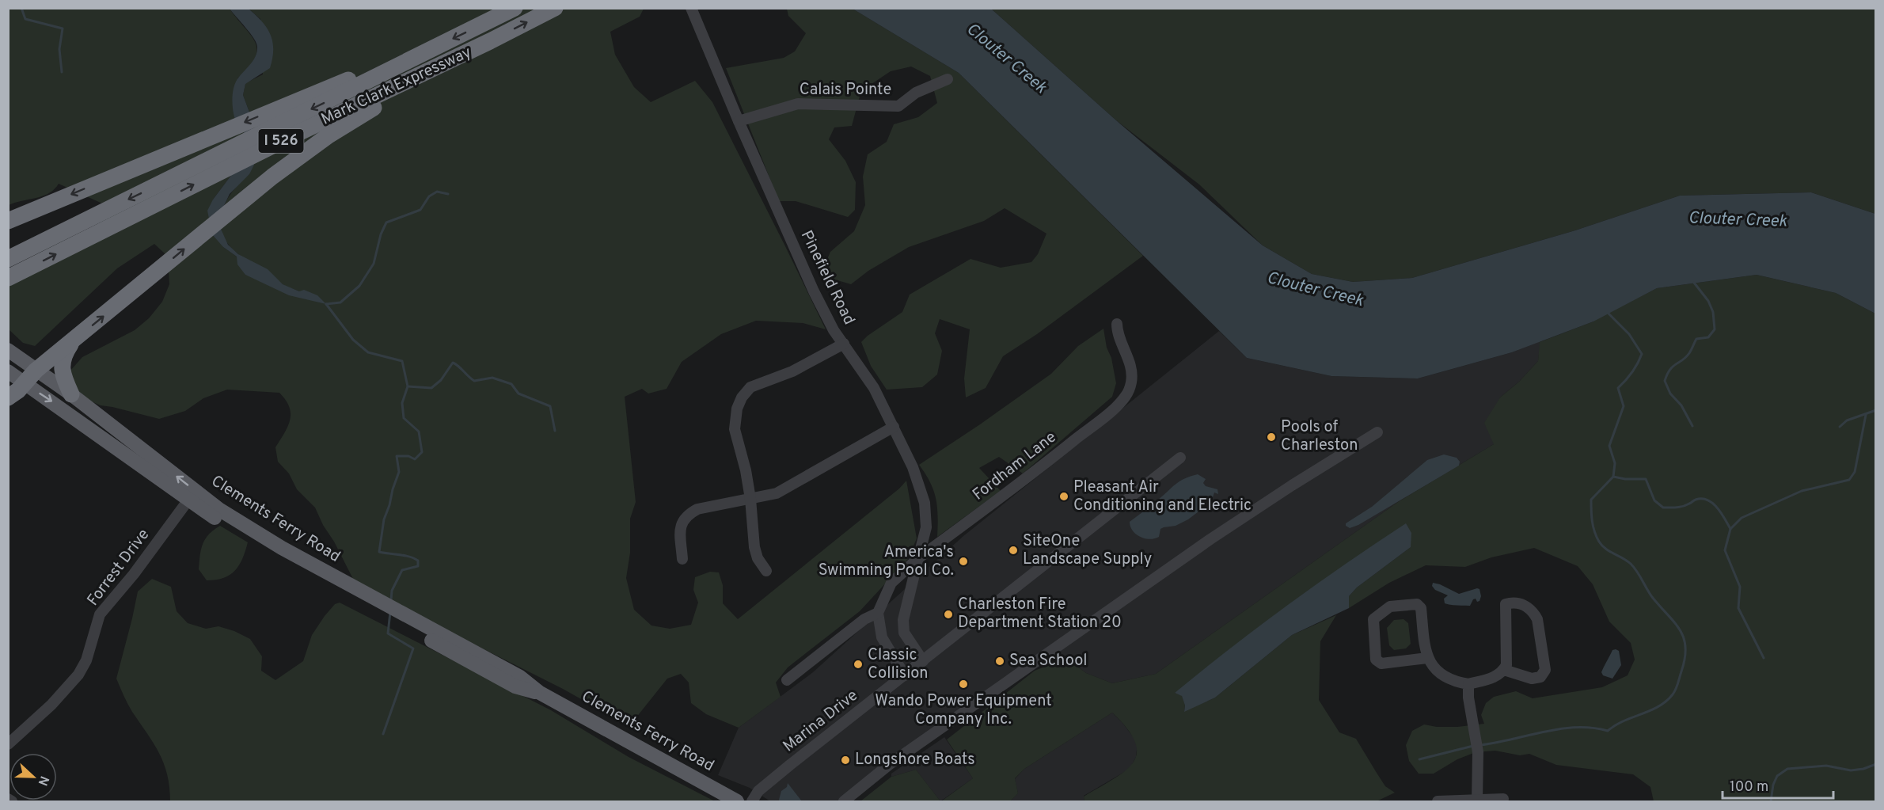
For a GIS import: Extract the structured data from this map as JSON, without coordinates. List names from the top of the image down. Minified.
{"streets":{"highway":["Mark Clark Expressway","I 526"],"main road":["Clements Ferry Road"],"street":["Calais Pointe","Pinefield Road","Fordham Lane","Forrest Drive","Marina Drive"]},"crossings":[["Calais Pointe","Pinefield Road"],["Pinefield Road","Fordham Lane"],["Pinefield Road","Marina Drive"],["Clements Ferry Road","Forrest Drive"]],"water":["Clouter Creek"],"places":["Pools of Charleston","Pleasant Air Conditioning and Electric","SiteOne Landscape Supply","America's Swimming Pool Co.","Charleston Fire Department Station 20","Sea School","Classic Collision","Wando Power Equipment Company Inc.","Longshore Boats"],"scale_bar":"100 m","north":"right"}
